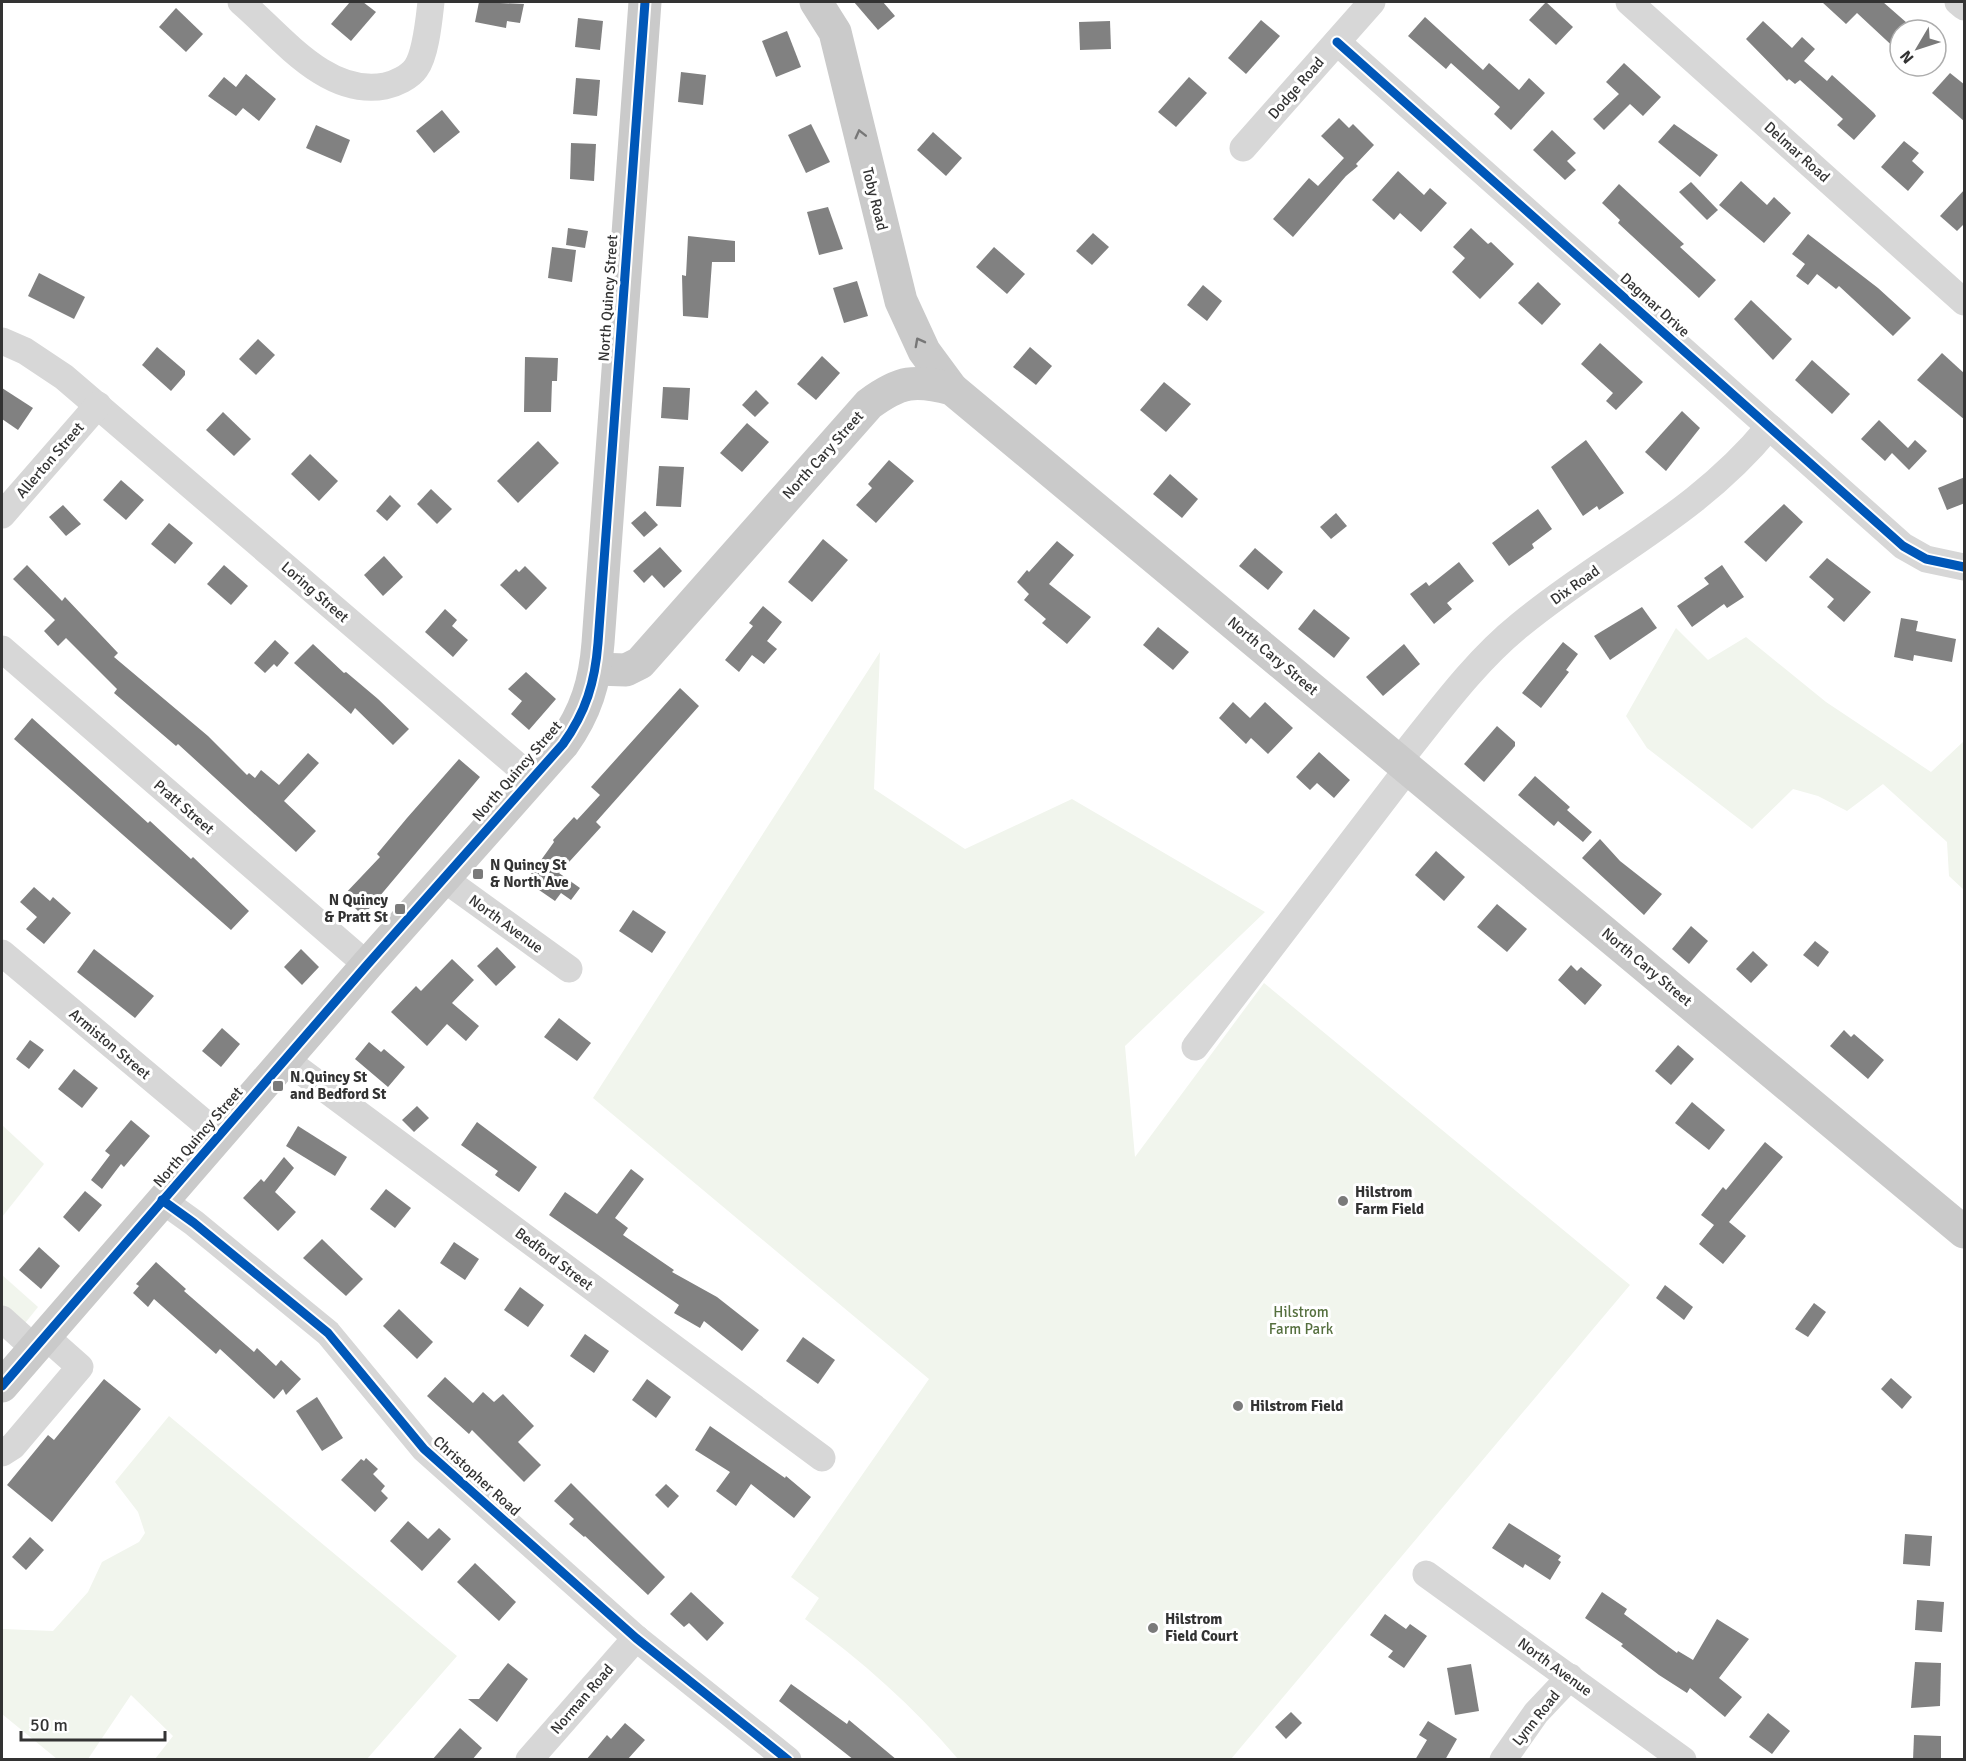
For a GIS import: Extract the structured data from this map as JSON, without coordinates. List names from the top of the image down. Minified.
{"streets":{"main road":["Toby Road","North Quincy Street","North Cary Street"],"street":["Dodge Road","Delmar Road","Dagmar Drive","Allerton Street","Dix Road","Loring Street","Pratt Street","North Avenue","Armiston Street","Bedford Street","Christopher Road","Norman Road","Lynn Road"]},"crossings":[["Dodge Road","Dagmar Drive"],["Toby Road","North Cary Street"],["North Quincy Street","North Cary Street"],["North Quincy Street","Loring Street"],["North Quincy Street","Pratt Street"],["North Quincy Street","North Avenue"],["North Quincy Street","Armiston Street"],["North Quincy Street","Bedford Street"],["North Quincy Street","Christopher Road"],["Dagmar Drive","Dix Road"],["North Cary Street","Dix Road"],["Allerton Street","Loring Street"],["North Avenue","Lynn Road"],["Christopher Road","Norman Road"]],"one_way":["Toby Road"],"parks":["Hilstrom Farm Park"],"places":{"transit":["N Quincy St & North Ave","N Quincy & Pratt St","N.Quincy St and Bedford St"],"other":["Hilstrom Farm Field","Hilstrom Field","Hilstrom Field Court"]},"scale_bar":"50 m","north":"bottom left"}
